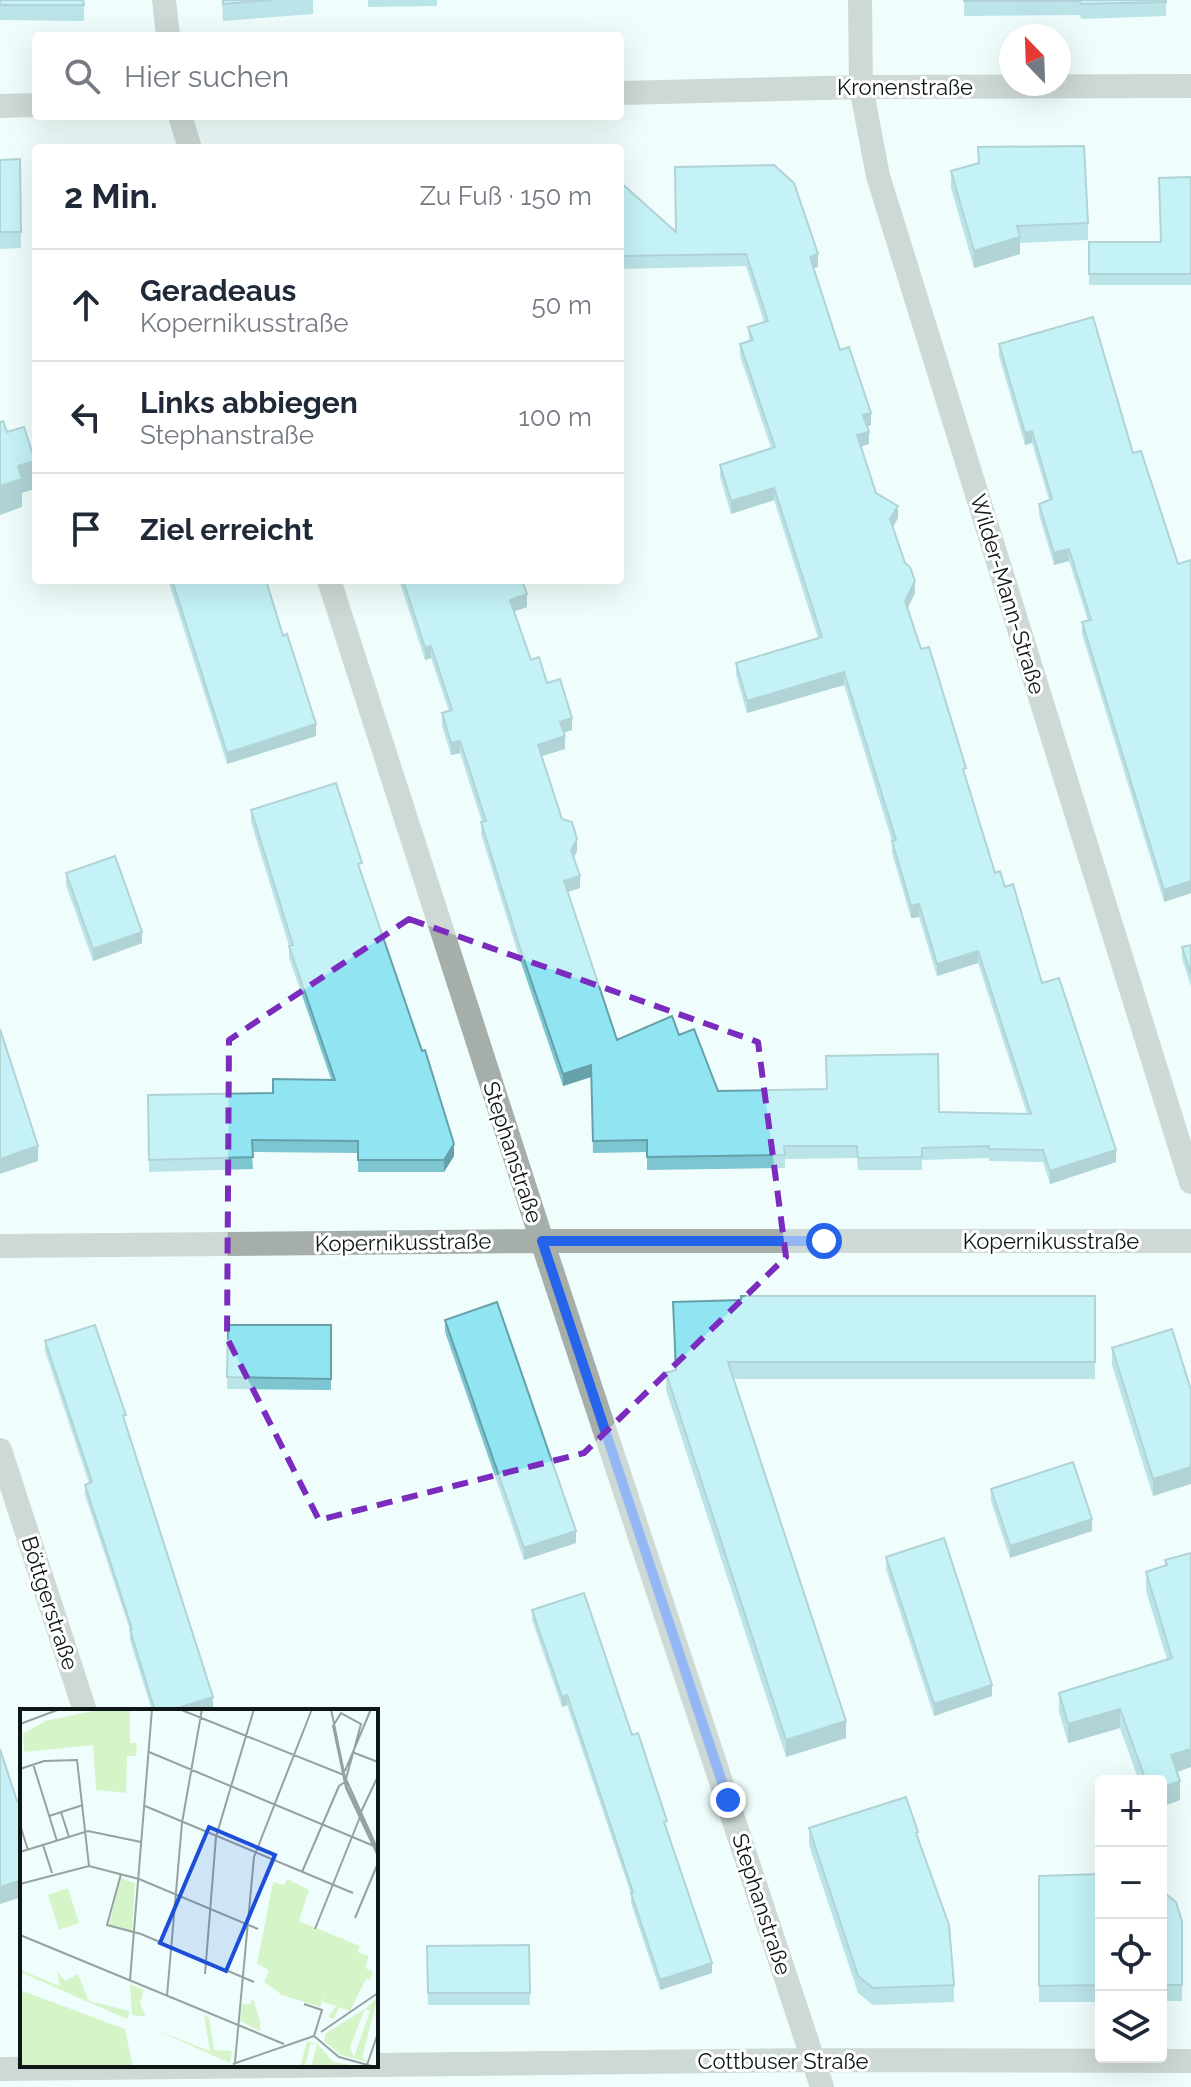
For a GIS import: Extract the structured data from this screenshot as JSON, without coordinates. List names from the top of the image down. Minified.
{"streets":{"street":["Kronenstraße","Wilder-Mann-Straße","Stephanstraße","Kopernikusstraße","Böttgerstraße","Cottbuser Straße"]},"crossings":[["Kronenstraße","Wilder-Mann-Straße"],["Stephanstraße","Kopernikusstraße"],["Stephanstraße","Cottbuser Straße"]],"north":"top left","page":{"search":"Hier suchen","heading":["2 Min.","Zu Fuß · 150 m"],"list":[["Geradeaus","Kopernikusstraße","50 m"],["Links abbiegen","Stephanstraße","100 m"],"Ziel erreicht"],"map_buttons":["+","−"]}}
